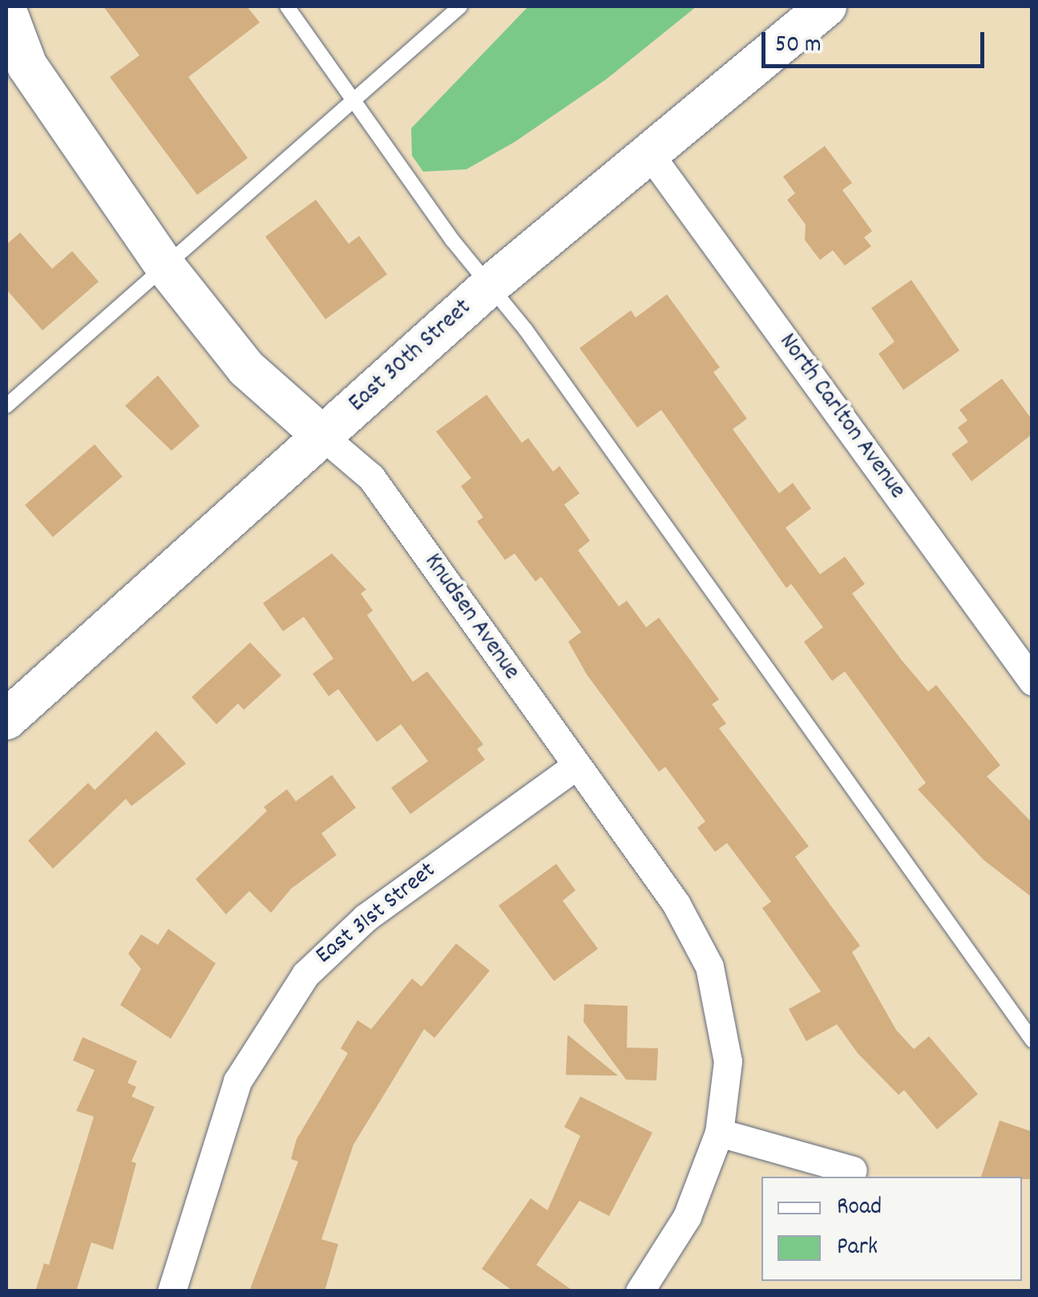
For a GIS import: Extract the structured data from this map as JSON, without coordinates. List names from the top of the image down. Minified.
{"streets":{"main road":["East 30th Street","Knudsen Avenue"],"street":["North Carlton Avenue","East 31st Street"]},"crossings":[["East 30th Street","North Carlton Avenue"],["East 30th Street","Knudsen Avenue"],["Knudsen Avenue","East 31st Street"]],"legend":["Road","Park"],"scale_bar":"50 m"}
